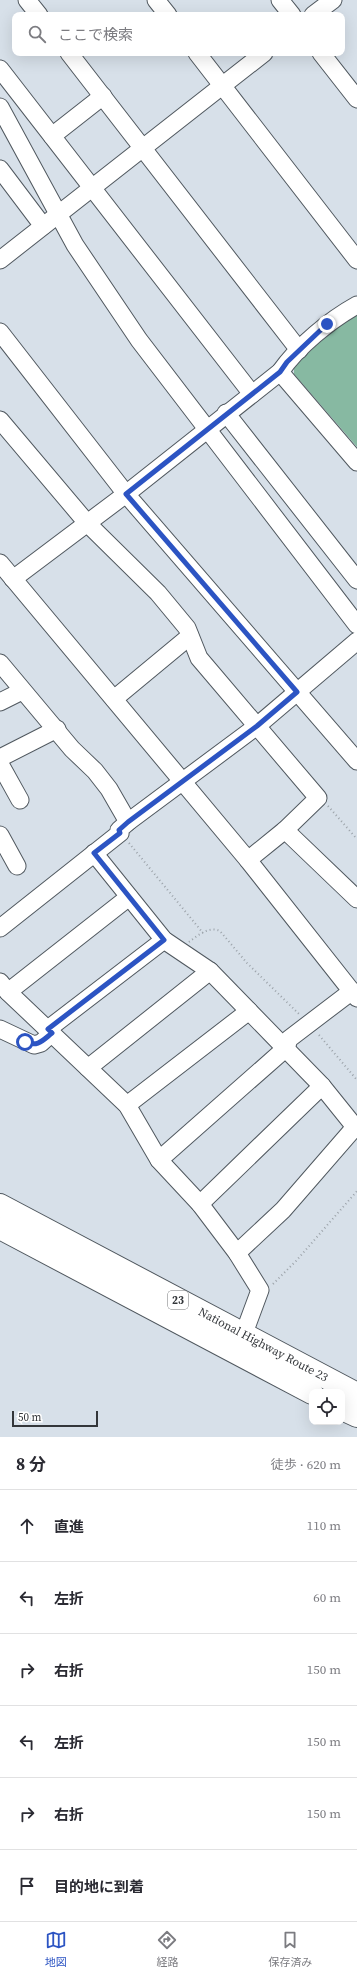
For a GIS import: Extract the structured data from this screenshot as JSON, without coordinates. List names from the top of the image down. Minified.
{"streets":{"highway":["23","National Highway Route 23"]},"scale_bar":"50 m","page":{"search":"ここで検索","scale":"50 m","heading":["8 分","徒歩 · 620 m"],"list":[["直進","110 m"],["左折","60 m"],["右折","150 m"],["左折","150 m"],["右折","150 m"],"目的地に到着"],"nav":["地図","経路","保存済み"]}}
